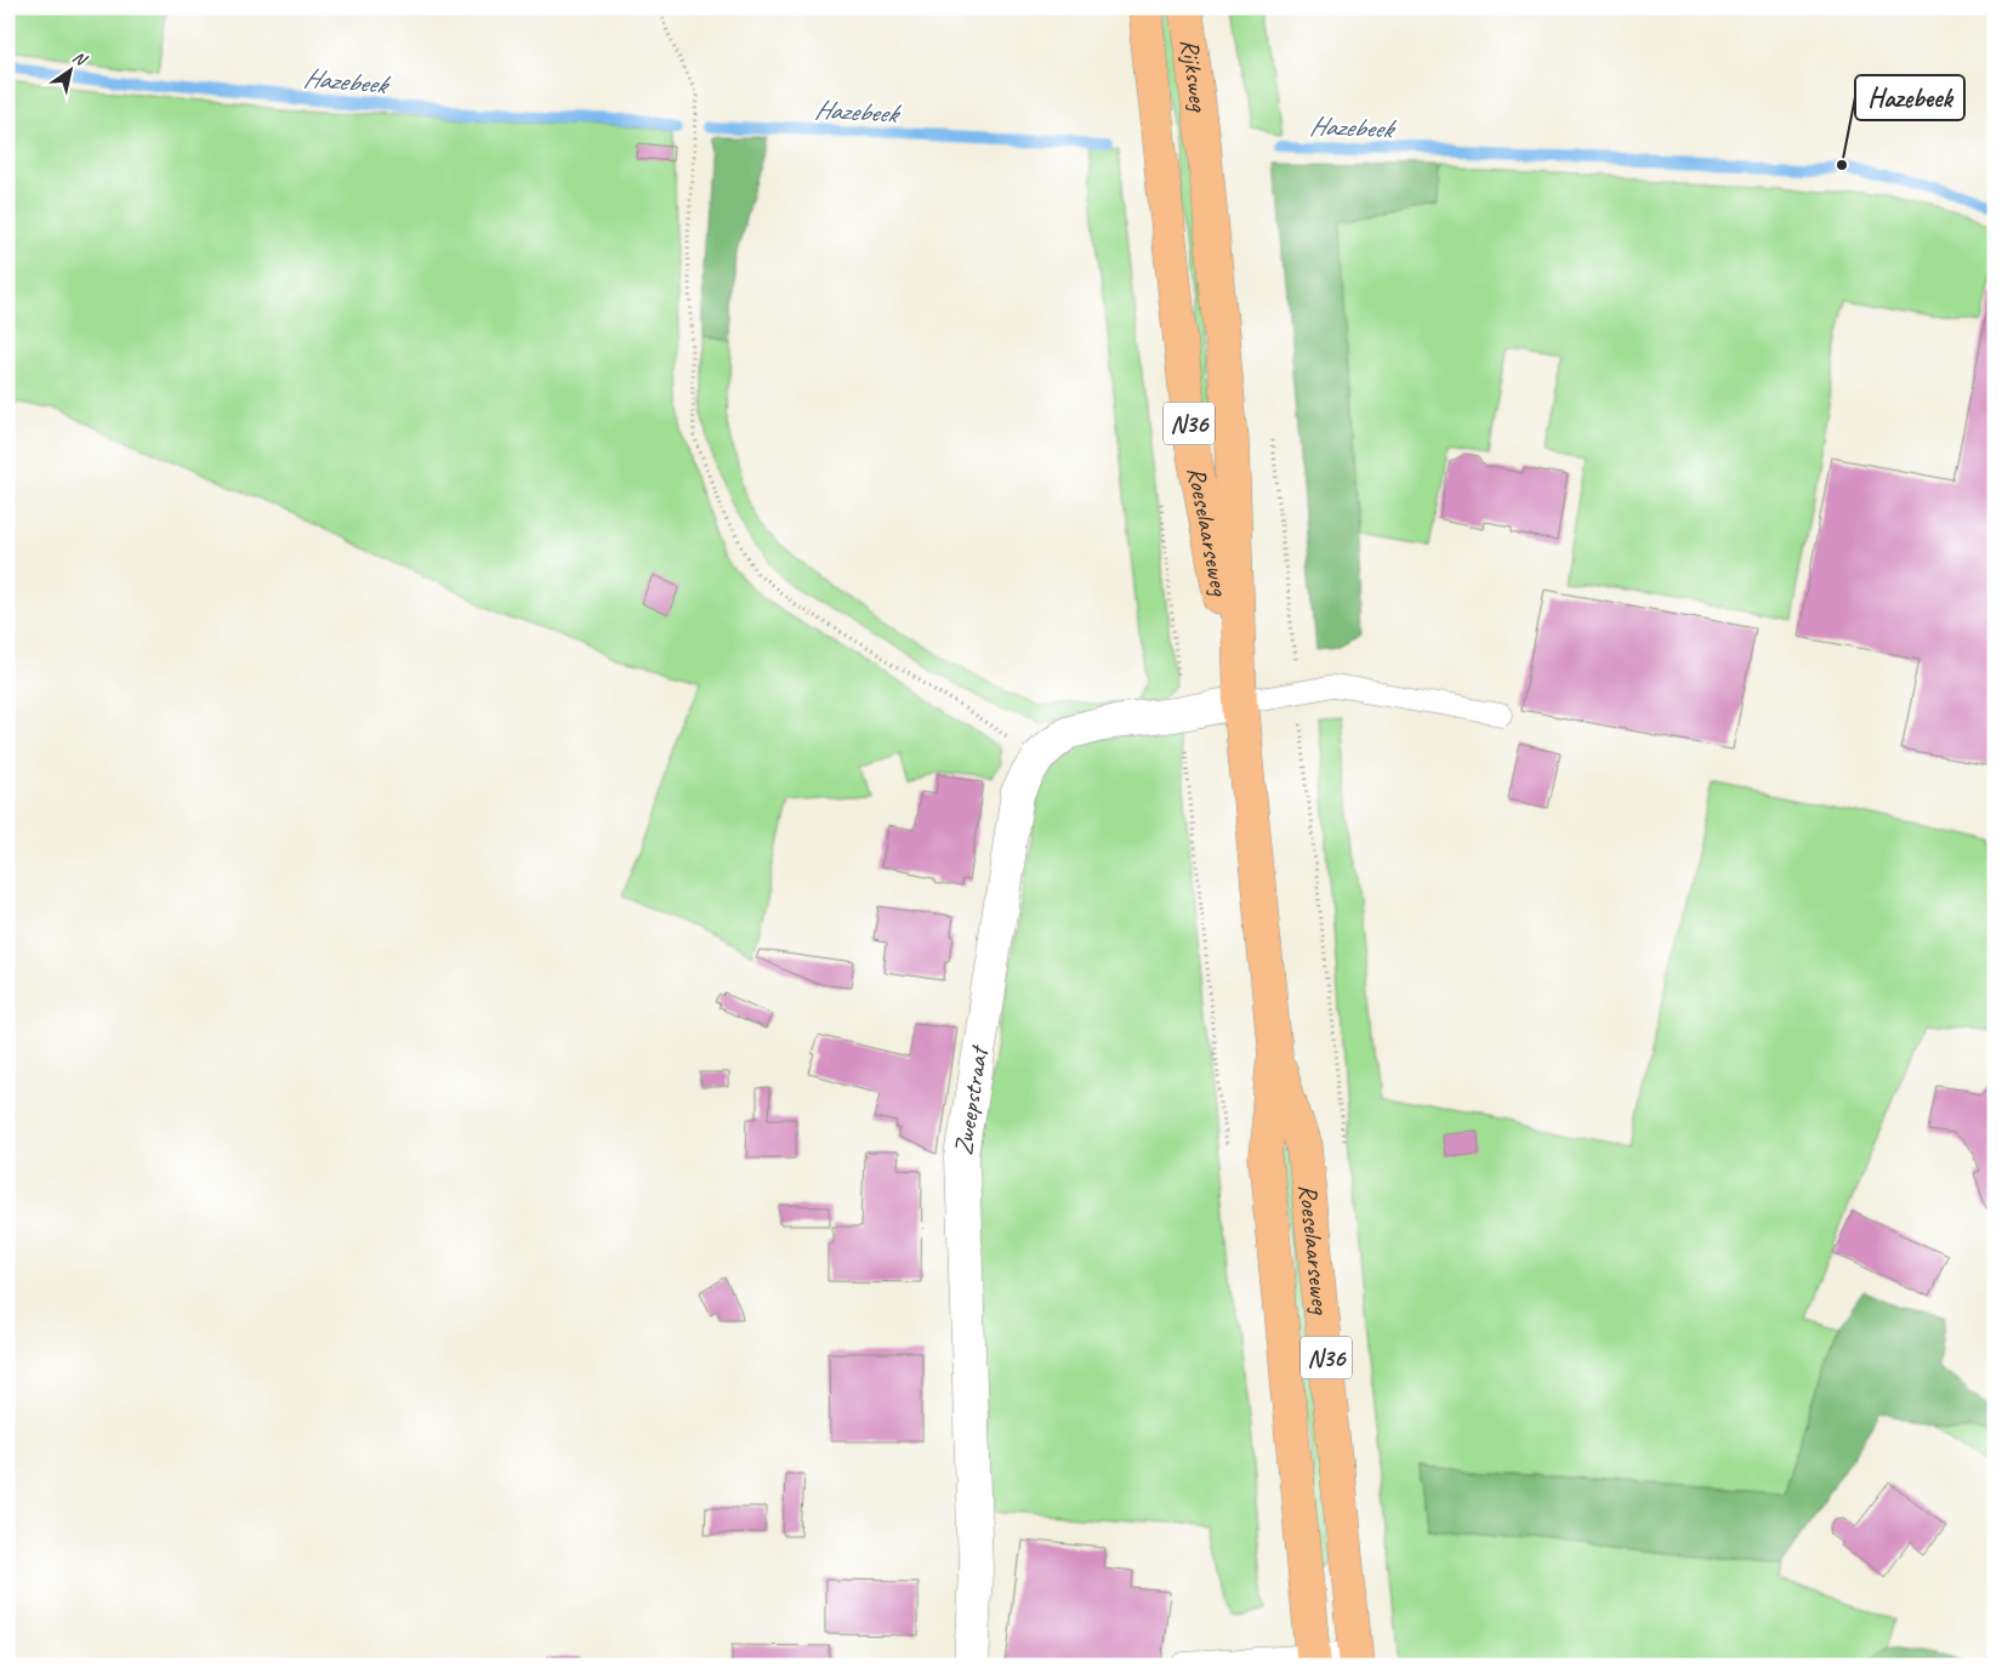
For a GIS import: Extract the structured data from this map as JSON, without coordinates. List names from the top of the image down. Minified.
{"streets":{"main road":["Rijksweg","N36","Roeselaarseweg"],"street":["Zweepstraat"]},"crossings":[["Rijksweg","Roeselaarseweg"],["Roeselaarseweg","Zweepstraat"]],"water":["Hazebeek"],"places":["Hazebeek"],"north":"top right"}
